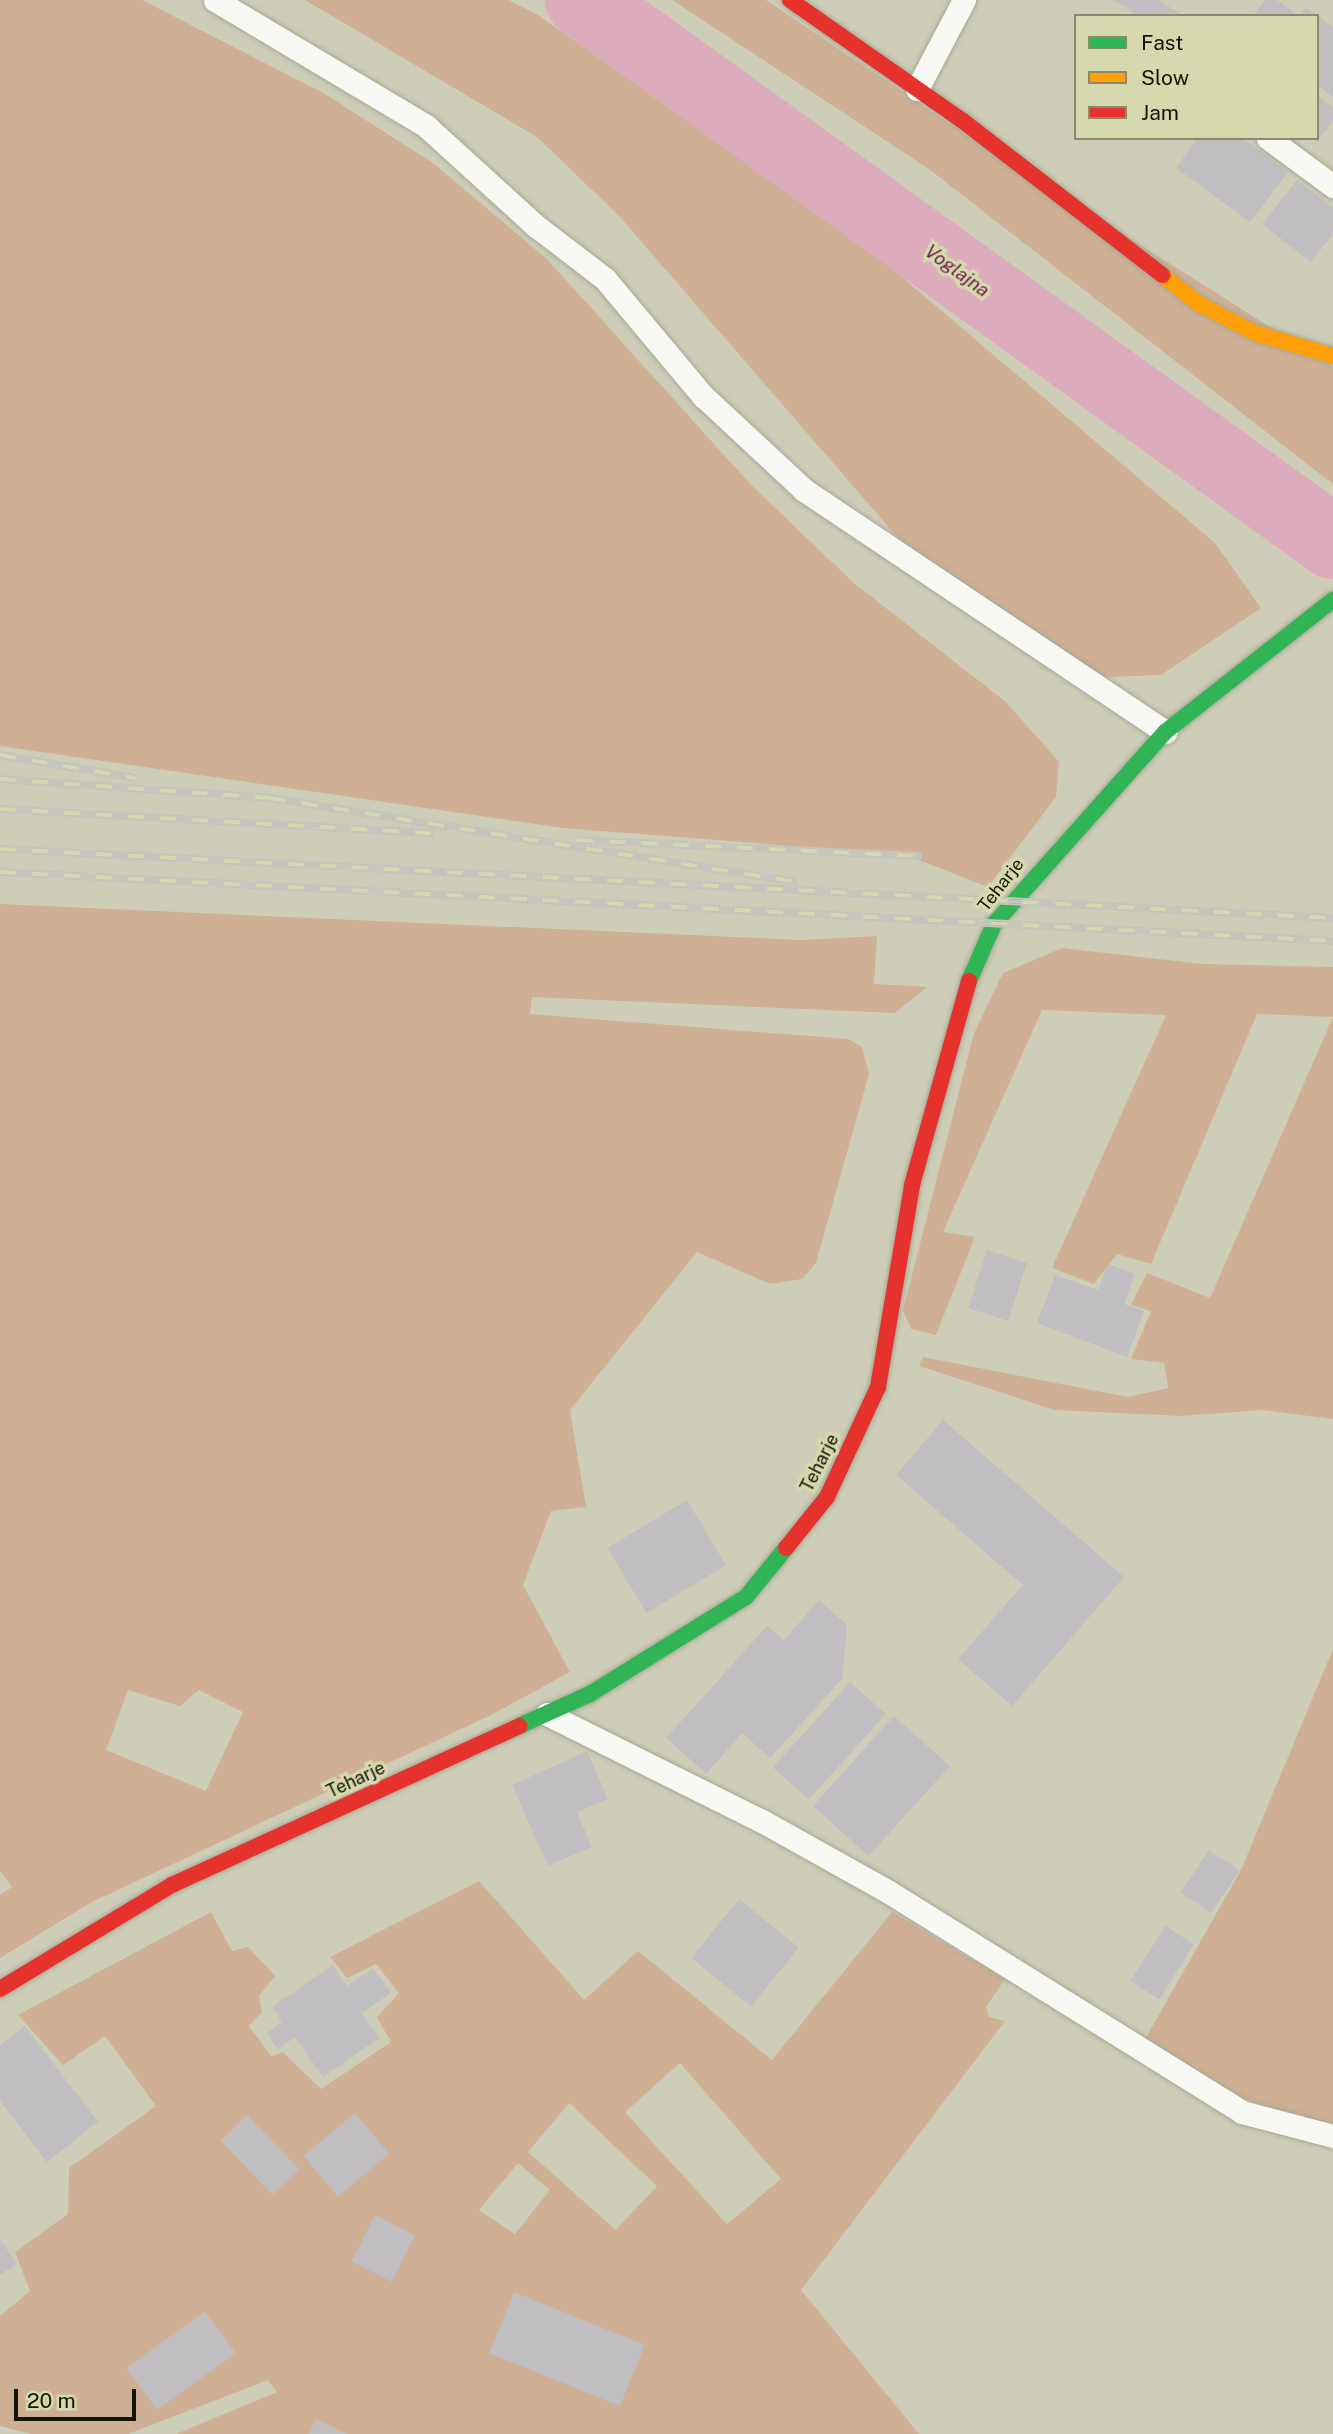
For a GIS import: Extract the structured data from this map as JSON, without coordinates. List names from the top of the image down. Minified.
{"streets":{"street":["Teharje"]},"water":["Voglajna"],"legend":["Fast","Slow","Jam"],"scale_bar":"20 m"}
